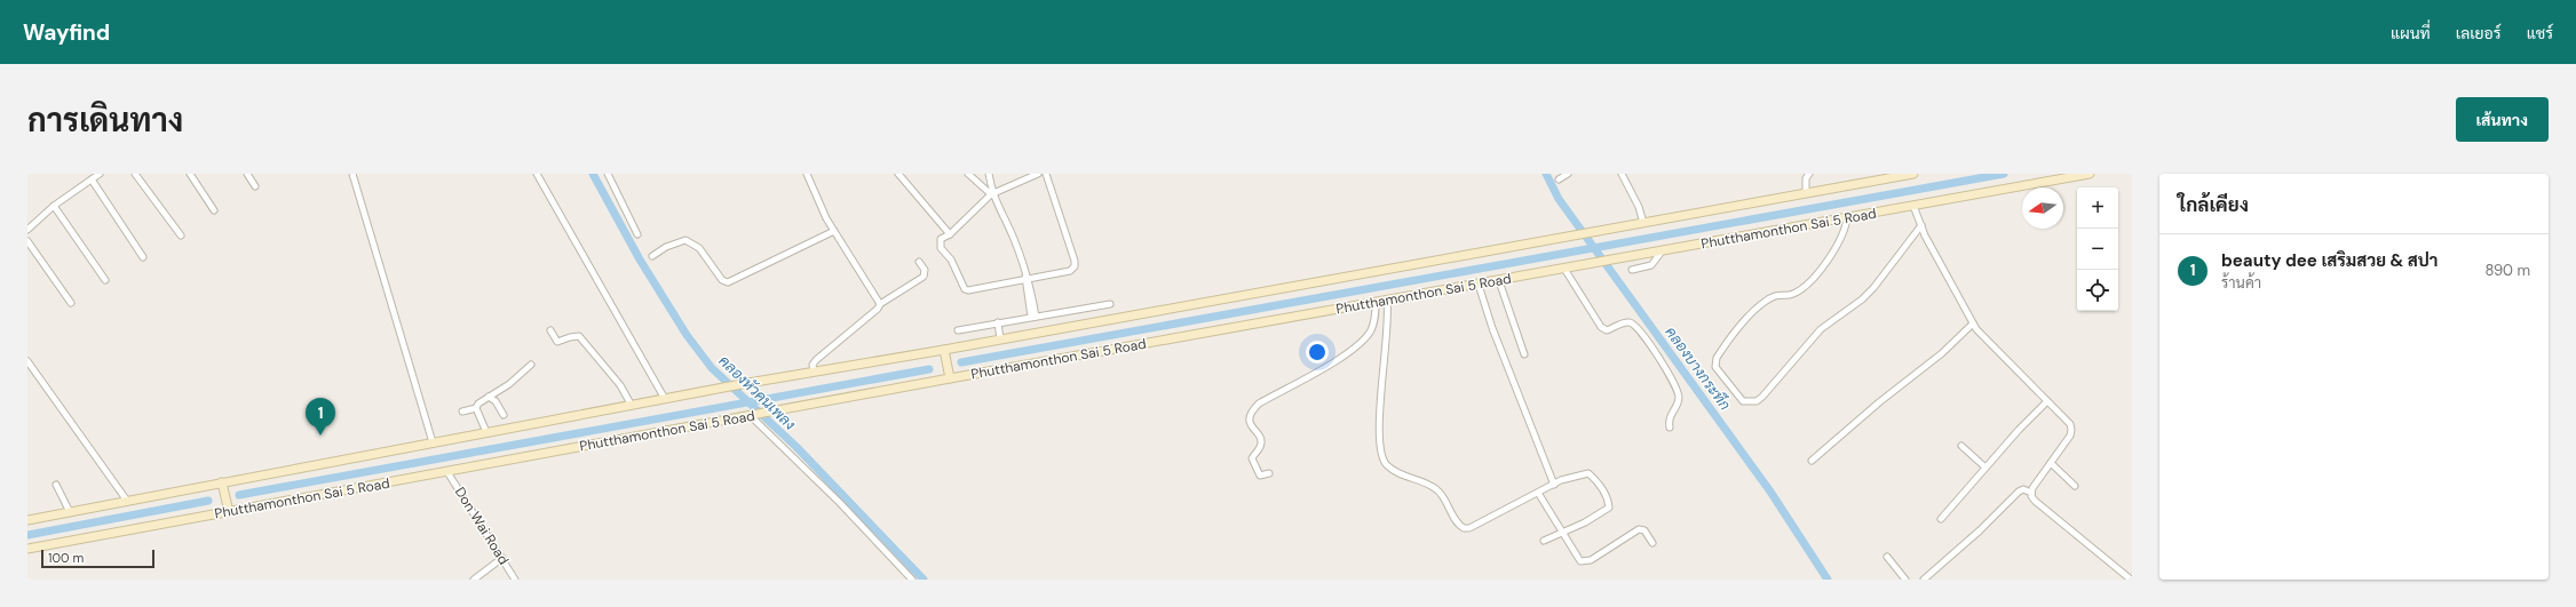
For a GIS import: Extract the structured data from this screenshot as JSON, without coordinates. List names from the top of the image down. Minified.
{"streets":{"main road":["Phutthamonthon Sai 5 Road"],"street":["Don Wai Road"]},"crossings":[["Phutthamonthon Sai 5 Road","Don Wai Road"]],"water":["คลองบางกระทึก","คลองหัวคนเพลง"],"scale_bar":"100 m","north":"left","page":{"header":"Wayfind","nav":["แผนที่","เลเยอร์","แชร์"],"title":"การเดินทาง","buttons":"เส้นทาง","heading":"ใกล้เคียง","map_buttons":["+","−"],"list":[{"mark":"1","name":"beauty dee เสริมสวย & สปา","note":"ร้านค้า","value":"890 m"}],"pins":"1","scale":"100 m"}}
